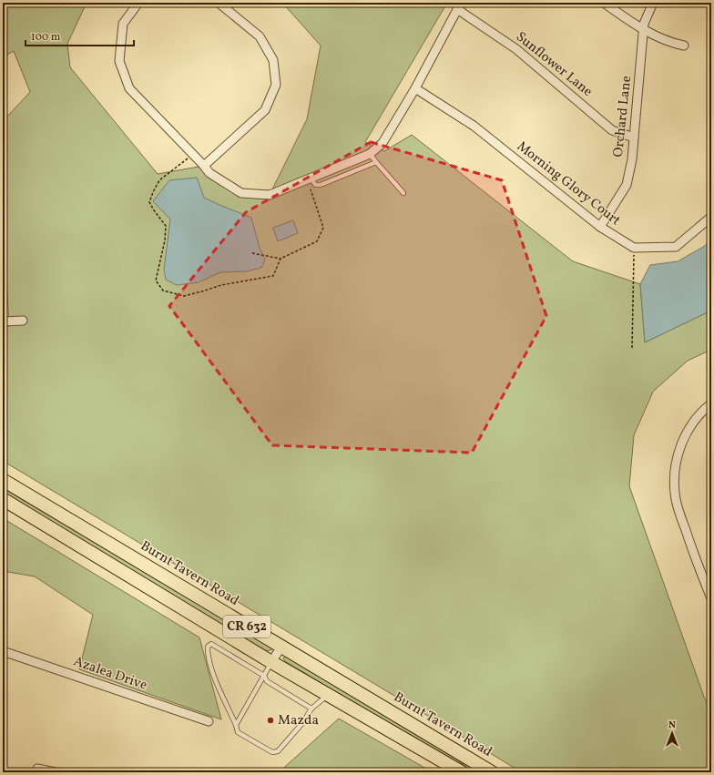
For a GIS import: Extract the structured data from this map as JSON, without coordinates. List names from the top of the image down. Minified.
{"streets":{"main road":["Burnt Tavern Road","CR 632"],"street":["Sunflower Lane","Orchard Lane","Morning Glory Court","Azalea Drive"]},"crossings":[["Sunflower Lane","Orchard Lane"],["Orchard Lane","Morning Glory Court"]],"places":["Mazda"],"scale_bar":"100 m","north":"top"}
